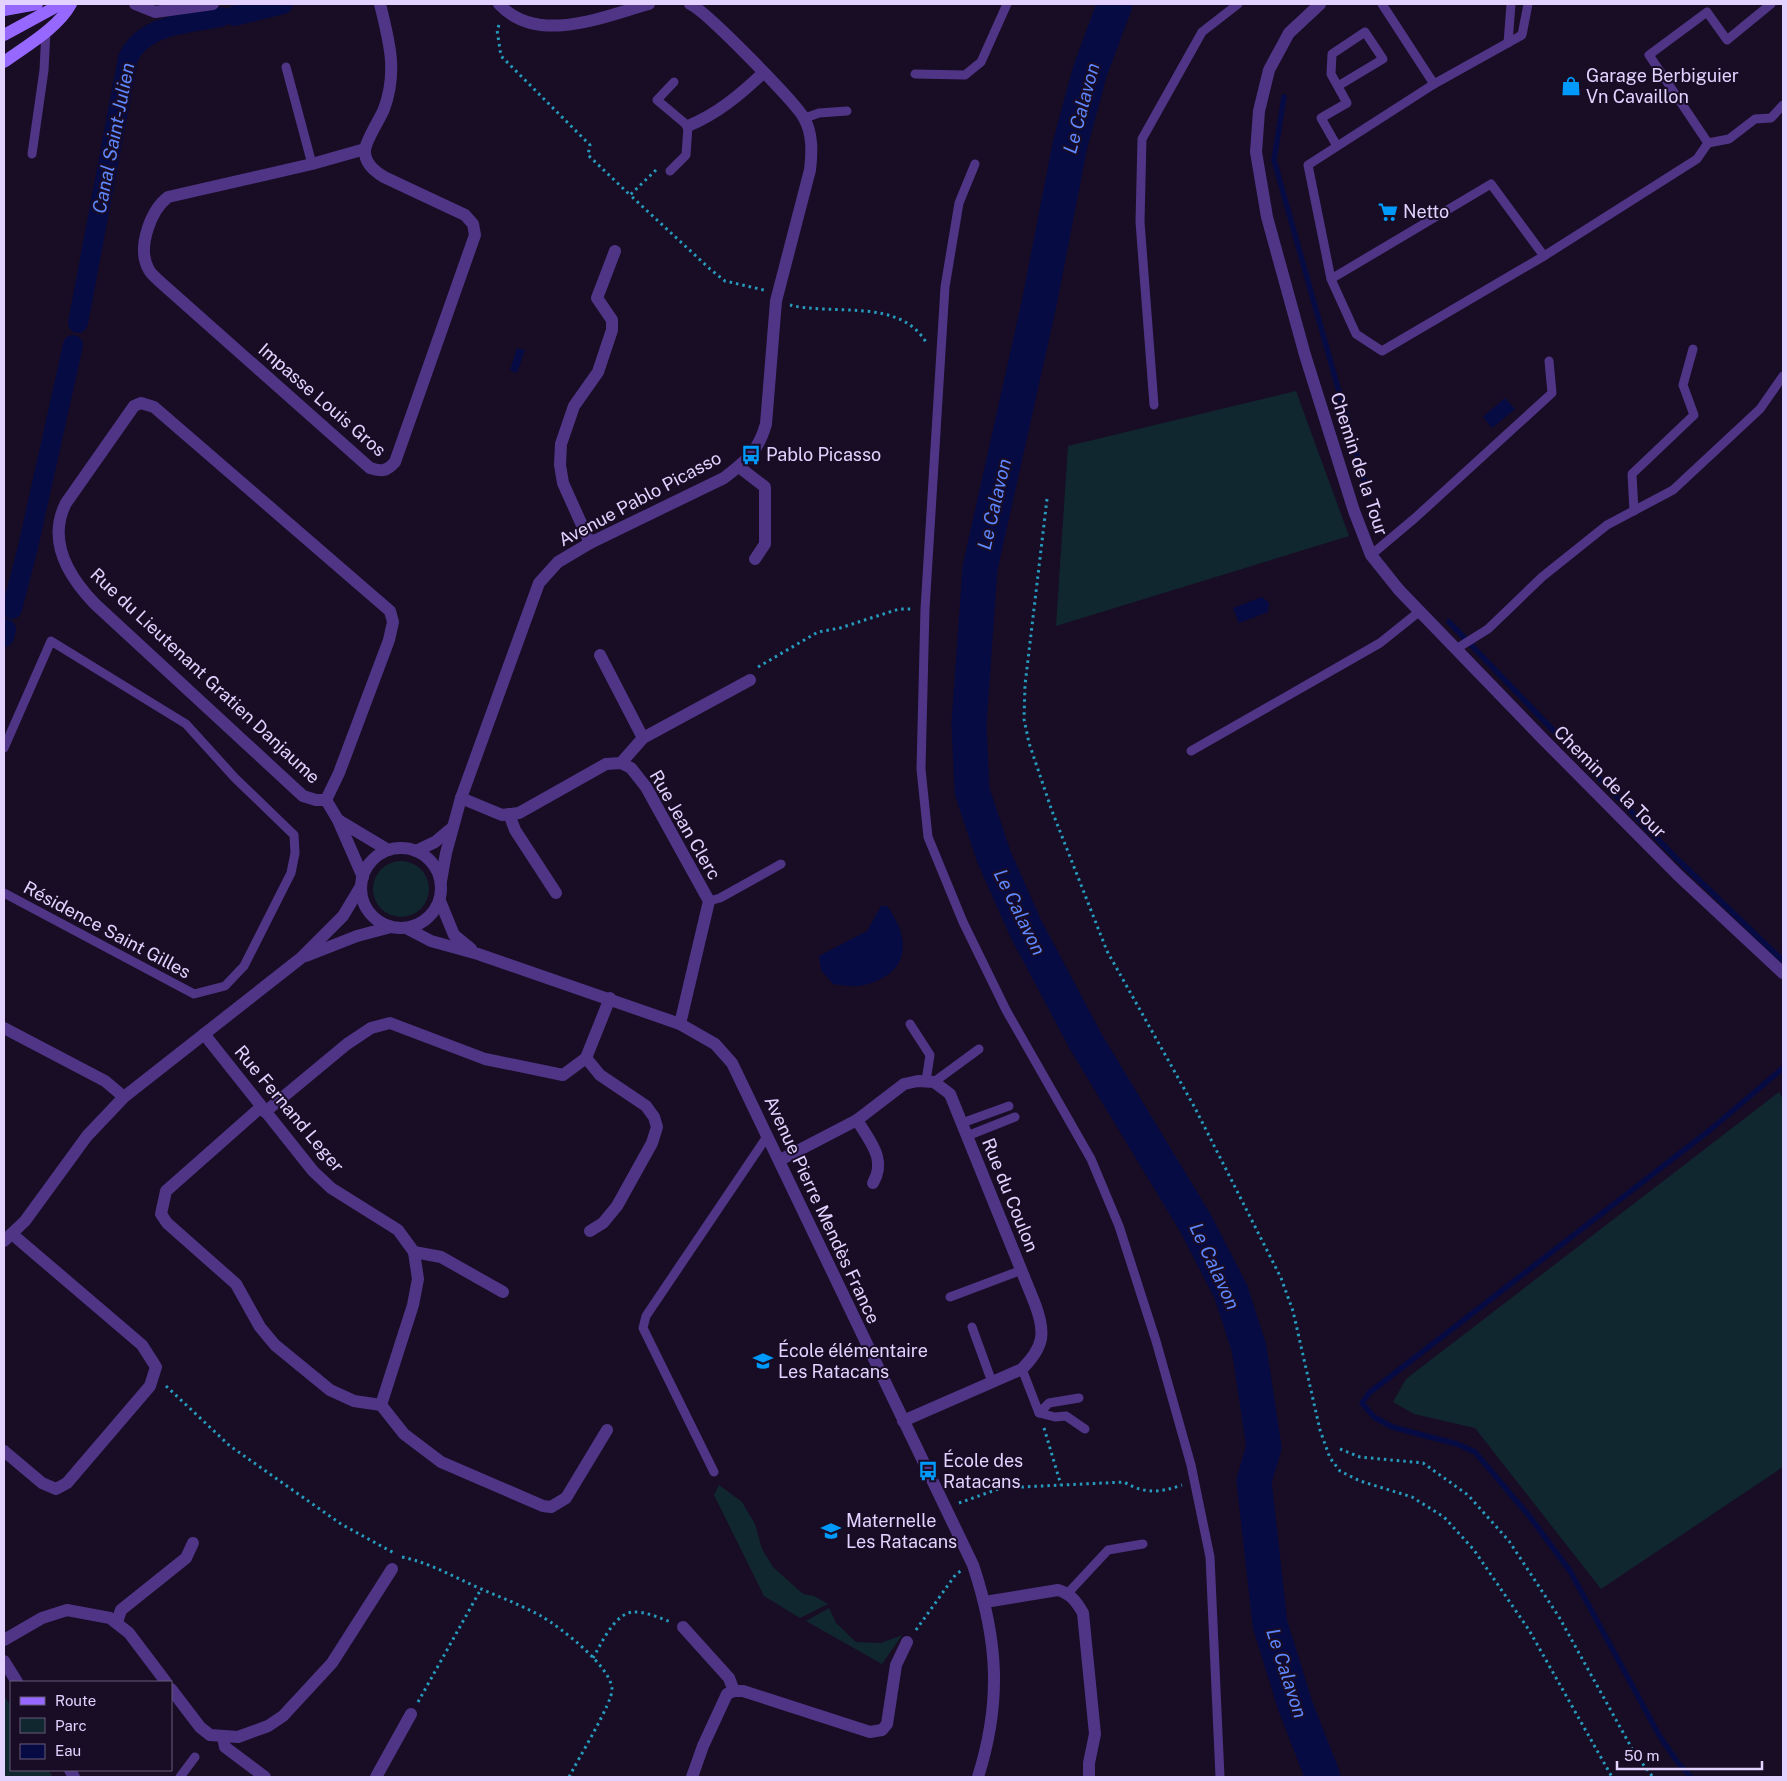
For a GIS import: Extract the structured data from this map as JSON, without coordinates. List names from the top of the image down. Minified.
{"streets":{"street":["Impasse Louis Gros","Chemin de la Tour","Avenue Pablo Picasso","Rue du Lieutenant Gratien Danjaume","Rue Jean Clerc","Rue Fernand Leger","Rue du Coulon","Avenue Pierre Mendès France"],"lane":["Résidence Saint Gilles"]},"crossings":[["Avenue Pablo Picasso","Avenue Pierre Mendès France"],["Rue Jean Clerc","Avenue Pierre Mendès France"],["Rue du Coulon","Avenue Pierre Mendès France"]],"water":["Le Calavon","Canal Saint-Julien"],"places":{"shop":["Garage Berbiguier Vn Cavaillon"],"supermarket":["Netto"],"bus stop":["Pablo Picasso","École des Ratacans"],"school or university":["École élémentaire Les Ratacans","Maternelle Les Ratacans"]},"legend":["Route","Parc","Eau"],"scale_bar":"50 m"}
